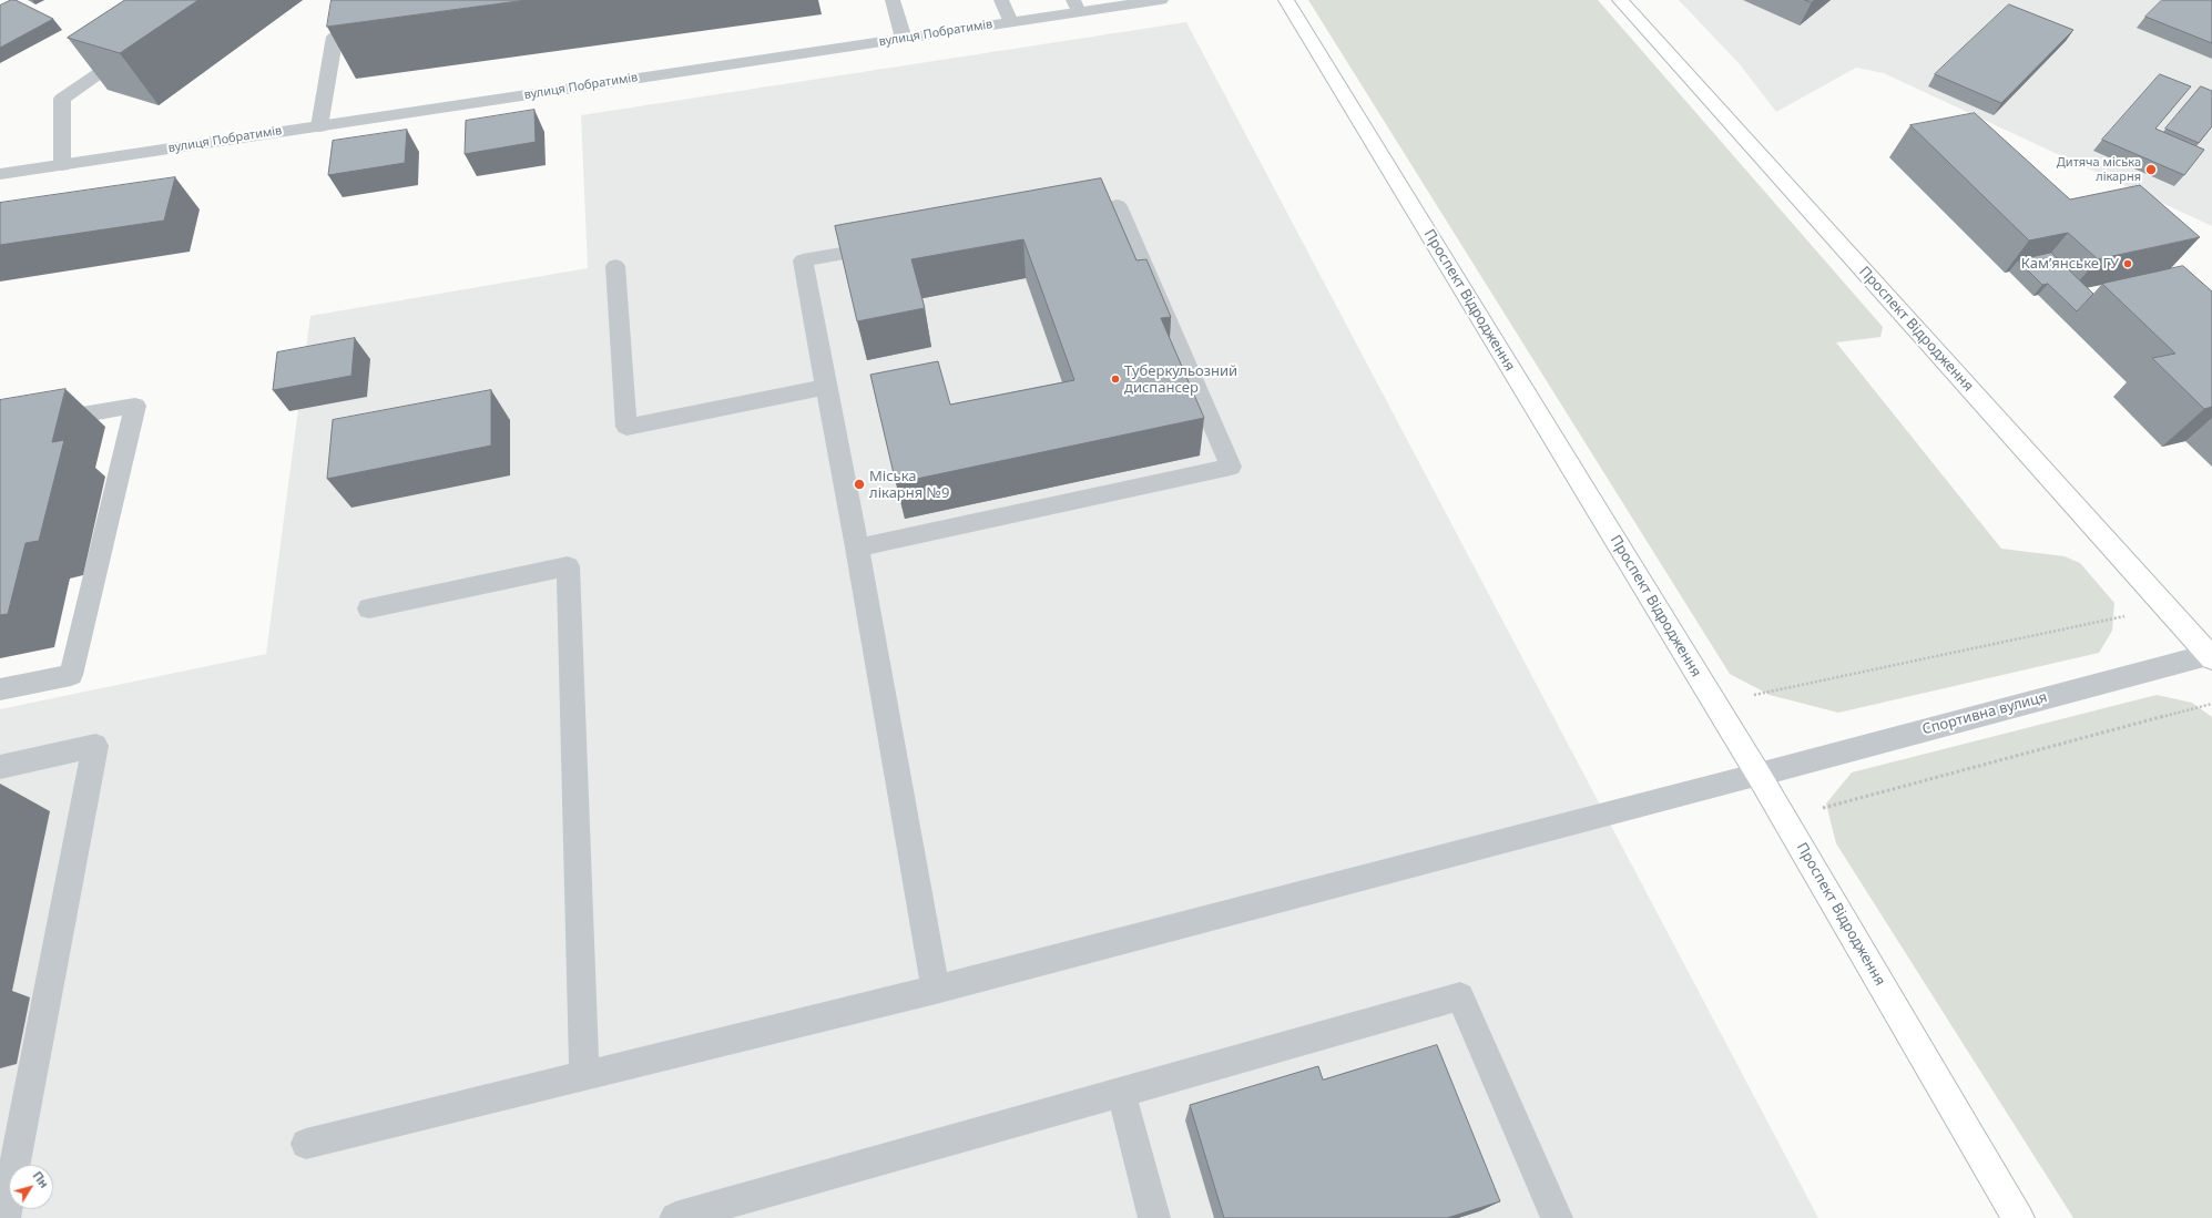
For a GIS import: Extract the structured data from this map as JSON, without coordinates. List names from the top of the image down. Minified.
{"streets":{"main road":["Проспект Відродження"],"street":["вулиця Побратимів","Спортивна вулиця"]},"crossings":[["Проспект Відродження","Спортивна вулиця"]],"places":["Дитяча міська лікарня","Кам’янське ГУ","Туберкульозний диспансер","Міська лікарня №9"],"north":"top right"}
